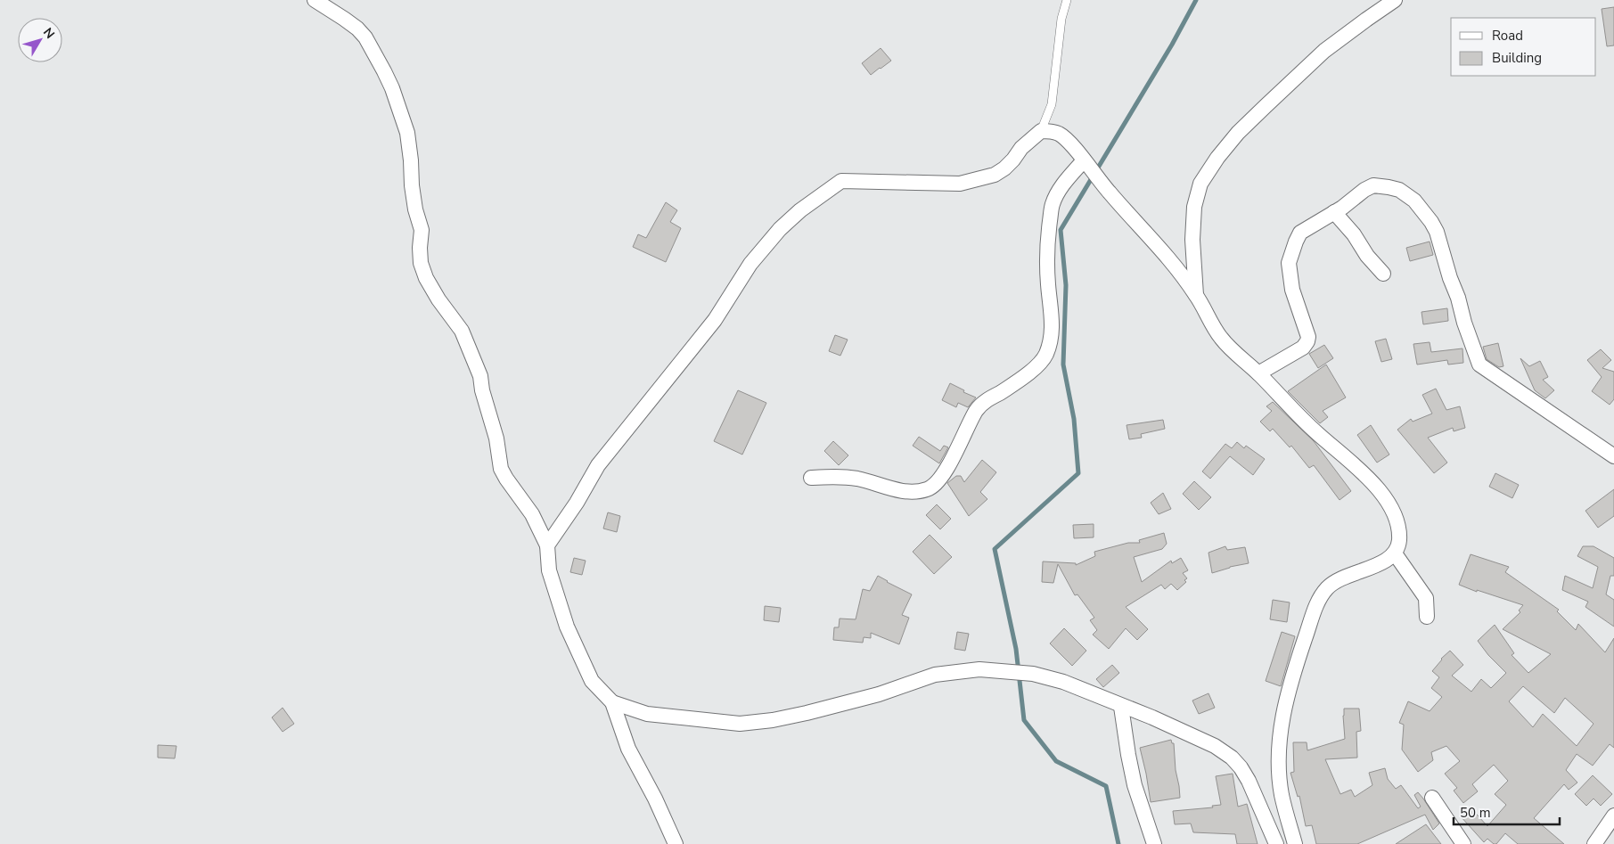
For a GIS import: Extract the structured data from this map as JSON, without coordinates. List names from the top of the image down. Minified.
{"legend":["Road","Building"],"scale_bar":"50 m","north":"top right"}
